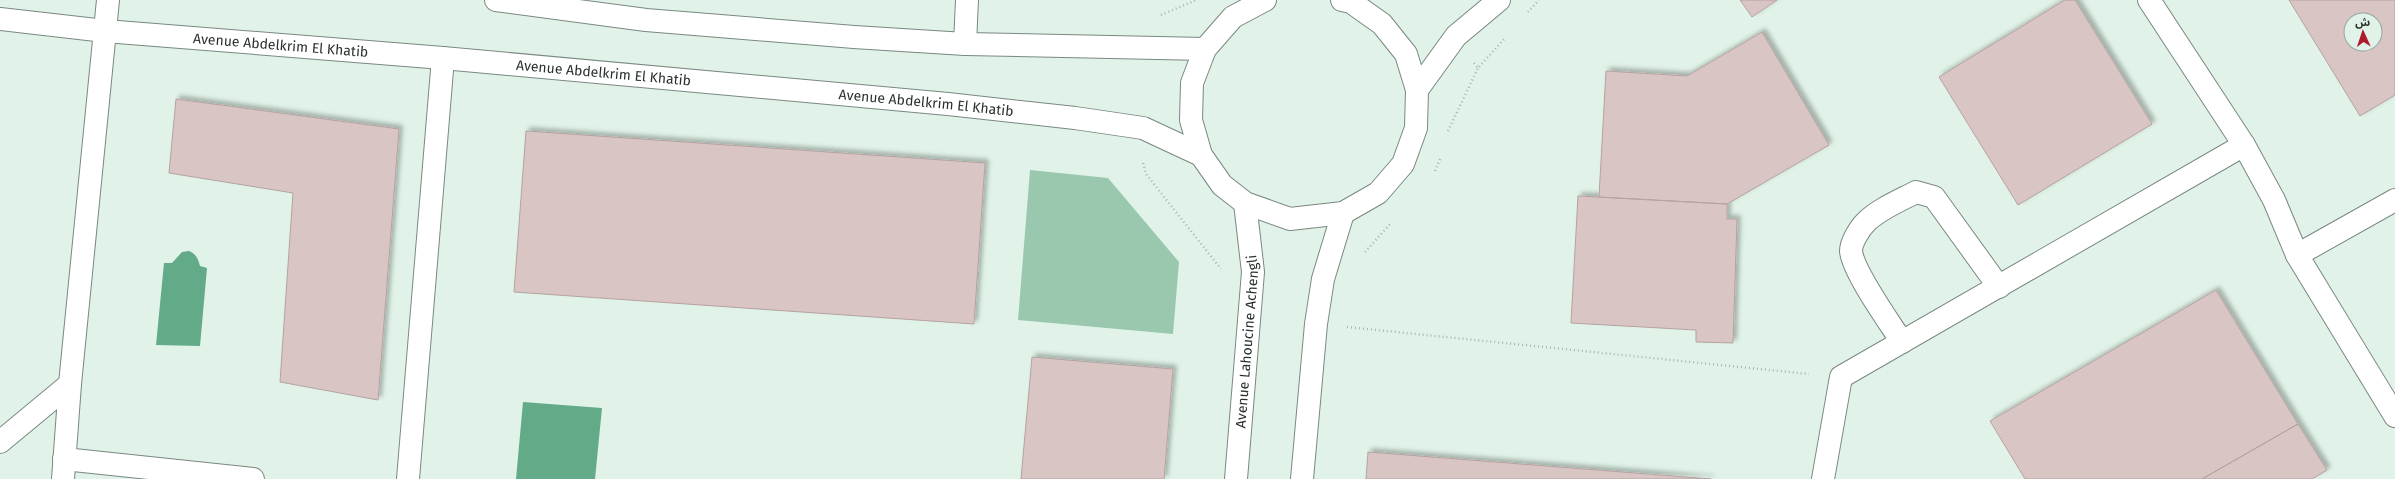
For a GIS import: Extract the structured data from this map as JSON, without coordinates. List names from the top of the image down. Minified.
{"streets":{"street":["Avenue Abdelkrim El Khatib","Avenue Lahoucine Achengli"]},"north":"top"}
